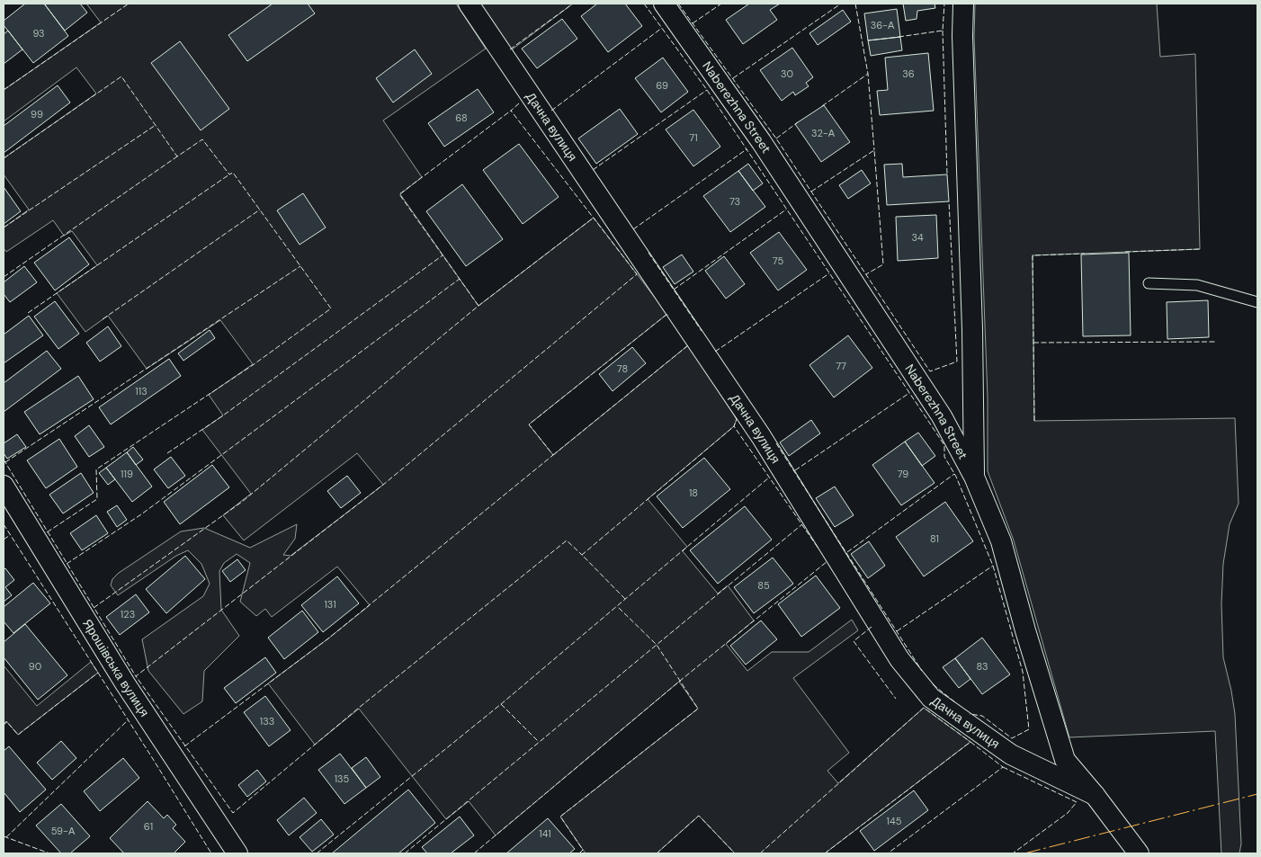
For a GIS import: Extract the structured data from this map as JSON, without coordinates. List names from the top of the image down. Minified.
{"streets":{"street":["Naberezhna Street","Дачна вулиця","Ярошівська вулиця"]},"crossings":[["Naberezhna Street","Дачна вулиця"]],"house_numbers":["36-А","93","30","36","69","99","68","32-А","71","73","34","75","77","78","113","119","79","18","81","85","131","123","90","83","133","135","145","61","59-А","141"]}
